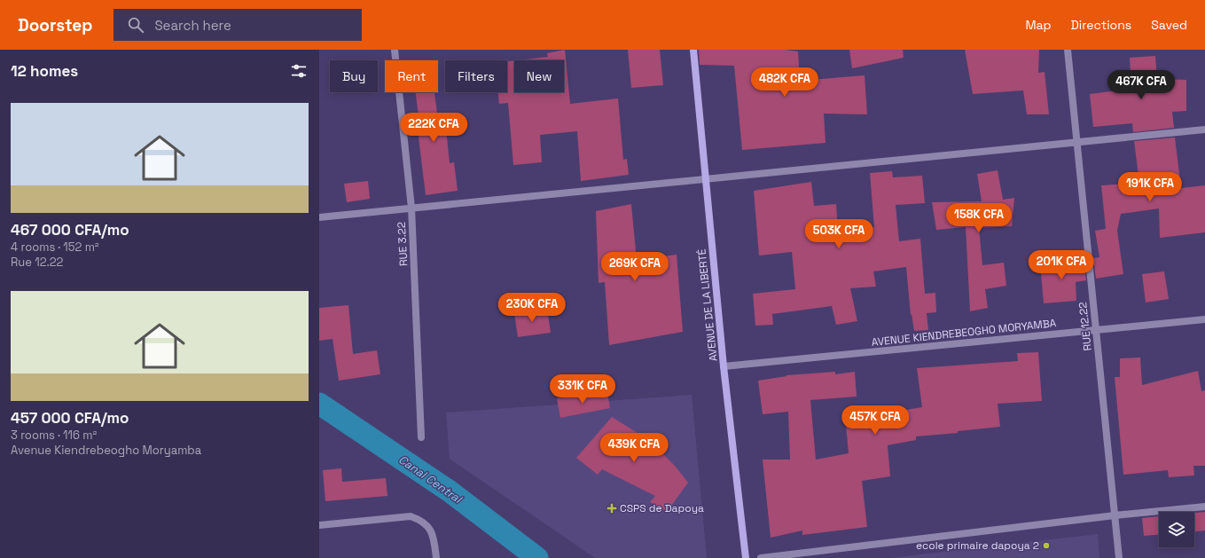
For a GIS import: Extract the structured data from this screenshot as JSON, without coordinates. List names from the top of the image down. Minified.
{"streets":{"main road":["AVENUE DE LA LIBERTÉ"],"street":["RUE 3.22","RUE 12.22","AVENUE KIENDREBEOGHO MORYAMBA"]},"crossings":[["AVENUE DE LA LIBERTÉ","AVENUE KIENDREBEOGHO MORYAMBA"],["RUE 12.22","AVENUE KIENDREBEOGHO MORYAMBA"]],"water":["Canal Central"],"places":{"health":["CSPS de Dapoya"],"other":["ecole primaire dapoya 2"]},"page":{"header":"Doorstep","search":"Search here","nav":["Map","Directions","Saved"],"heading":"12 homes","chip":["Buy","Rent","Filters","New"],"price":["482K CFA","467K CFA","222K CFA","191K CFA","158K CFA","503K CFA","201K CFA","269K CFA","230K CFA","331K CFA","457K CFA","439K CFA"],"list":[{"name":"467 000 CFA/mo","note":"4 rooms · 152 m² · Rue 12.22"},{"name":"457 000 CFA/mo","note":"3 rooms · 116 m² · Avenue Kiendrebeogho Moryamba"}]}}
